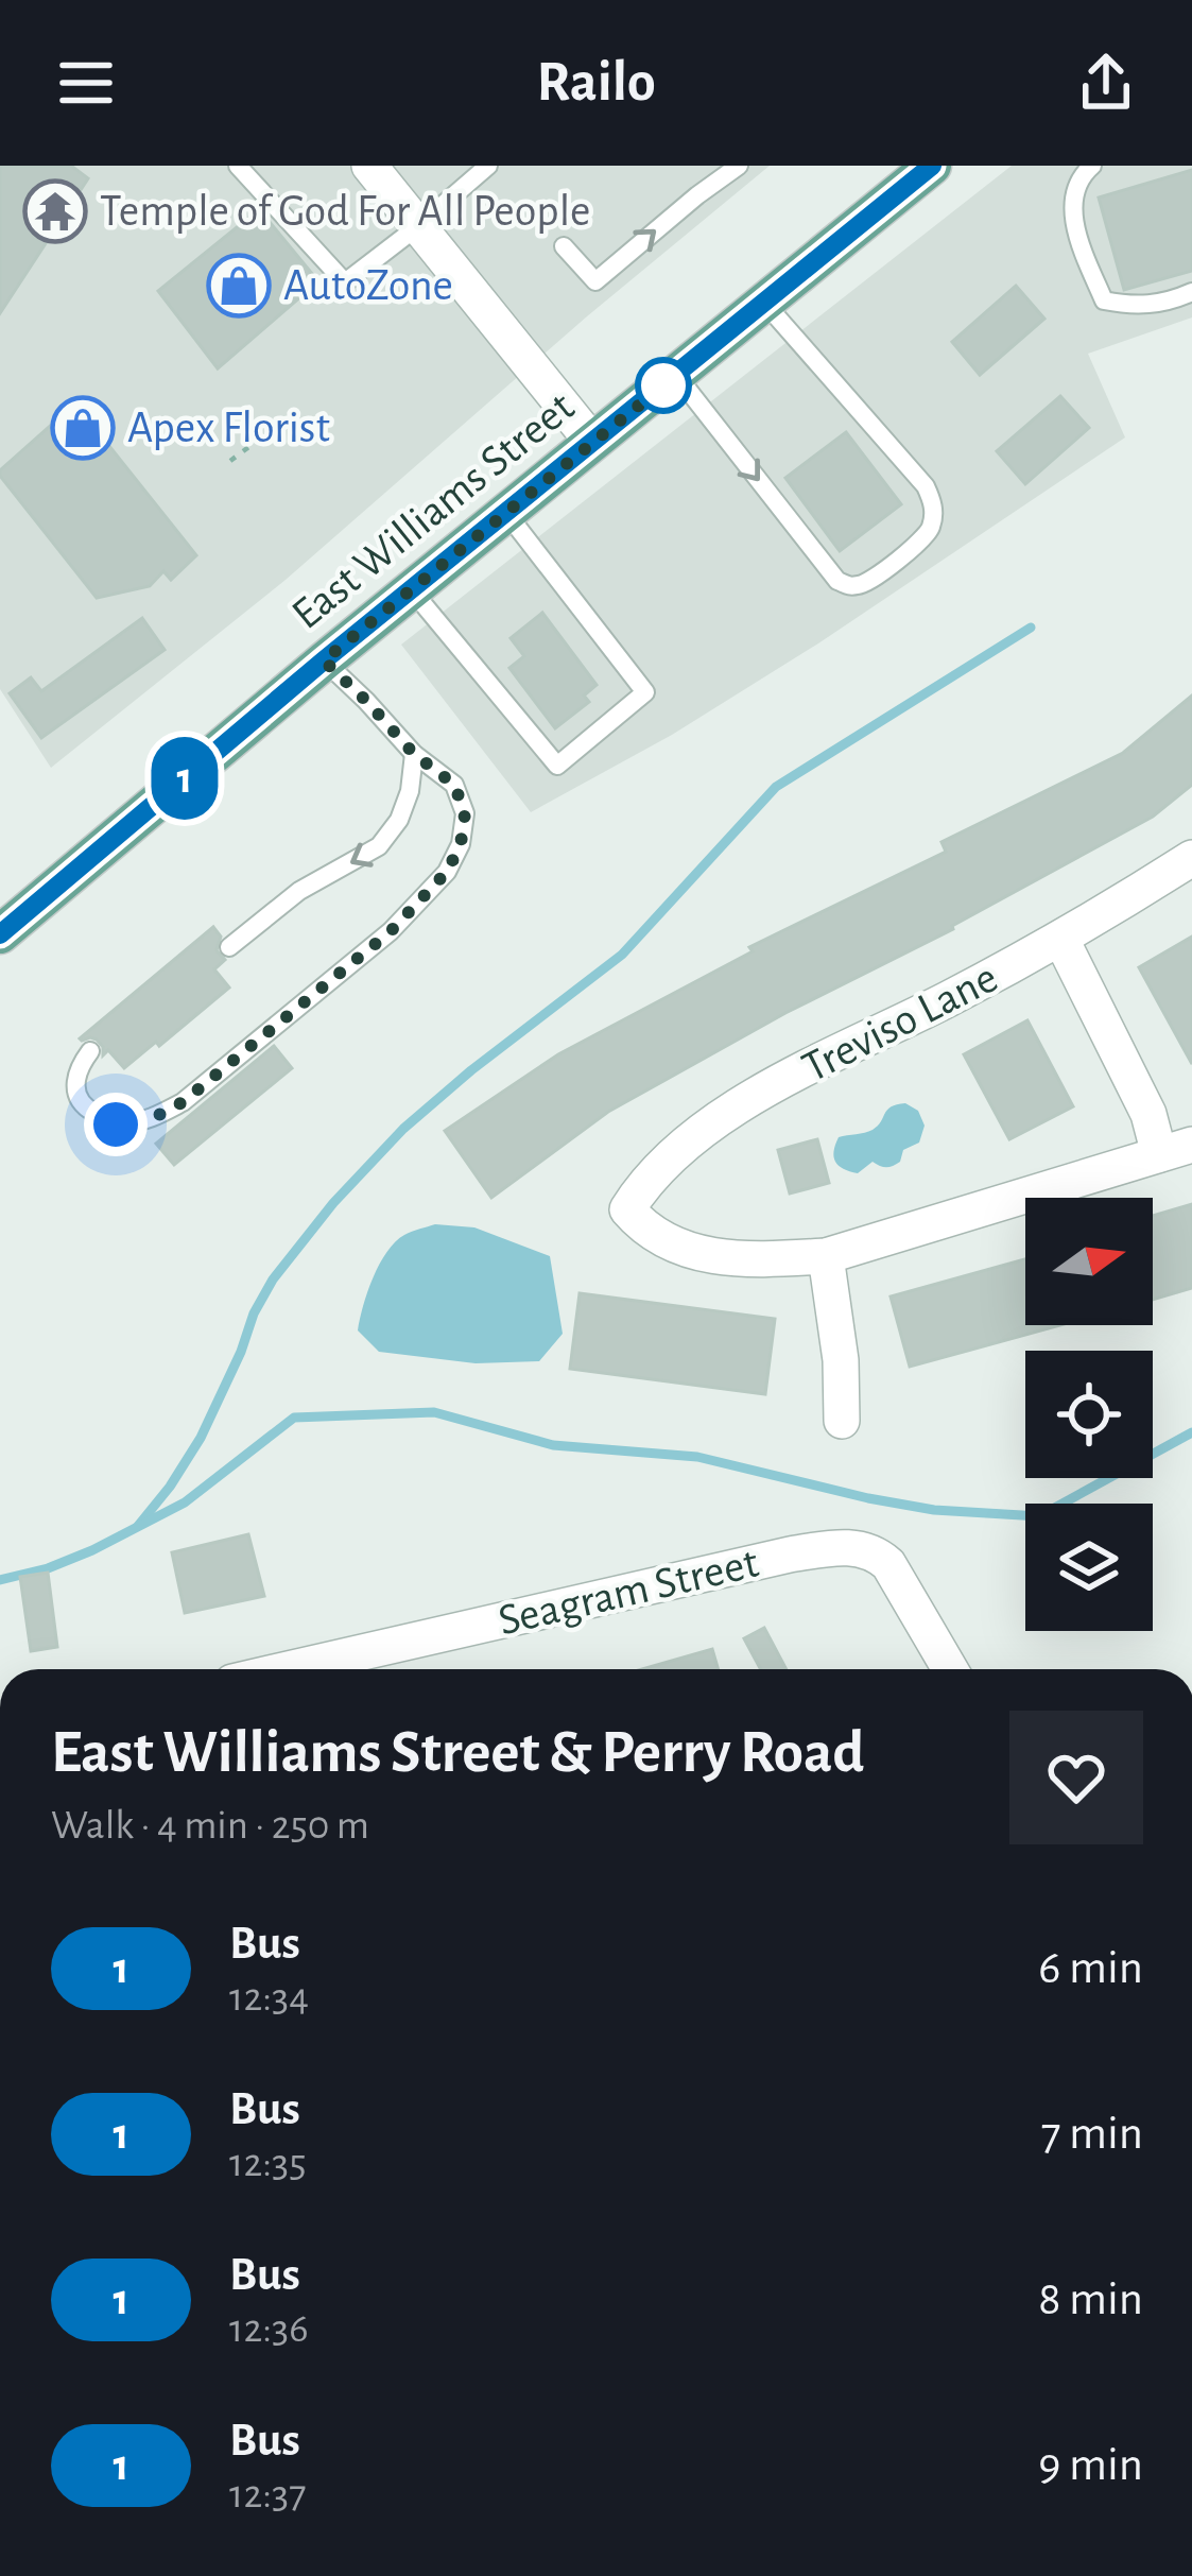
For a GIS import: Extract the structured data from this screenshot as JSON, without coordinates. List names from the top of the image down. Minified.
{"streets":{"main road":["East Williams Street"],"street":["Treviso Lane","Seagram Street"]},"places":{"temple":["Temple of God For All People"],"shop":["AutoZone","Apex Florist"]},"lines":["bus line 1"],"north":"right","page":{"header":"Railo","on_map":"1","heading":["East Williams Street & Perry Road","Walk · 4 min · 250 m"],"list":[{"mark":"1","name":"Bus","note":"12:34","value":"6 min"},{"mark":"1","name":"Bus","note":"12:35","value":"7 min"},{"mark":"1","name":"Bus","note":"12:36","value":"8 min"},{"mark":"1","name":"Bus","note":"12:37","value":"9 min"}]}}
